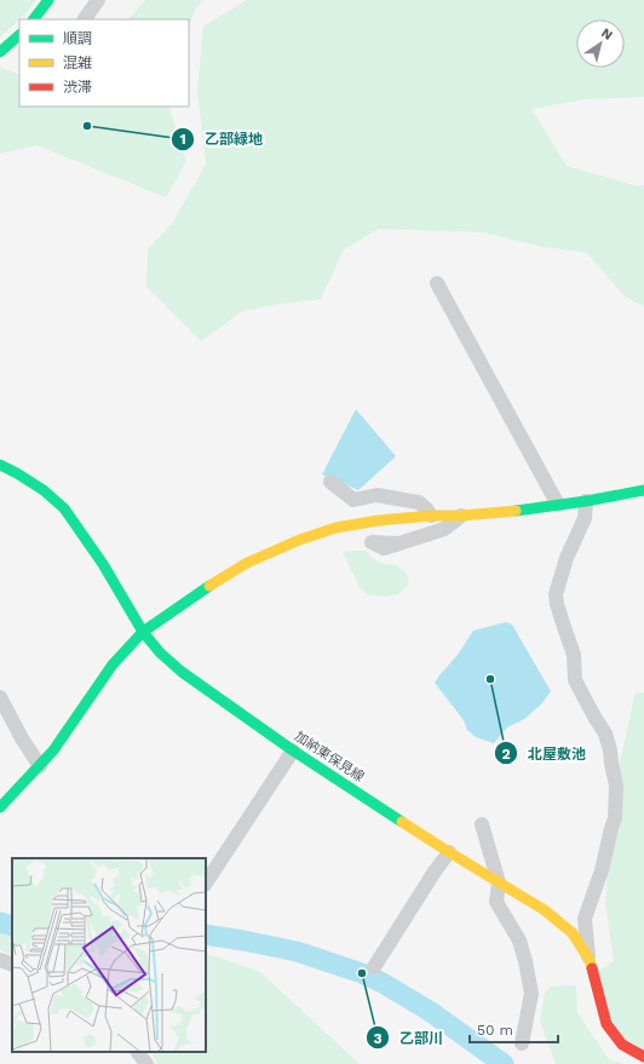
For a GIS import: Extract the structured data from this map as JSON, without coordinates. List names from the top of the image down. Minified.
{"streets":{"main road":["加納東保見線"]},"places":["乙部緑地","北屋敷池","乙部川"],"legend":["順調","混雑","渋滞"],"scale_bar":"50 m","north":"top right"}
